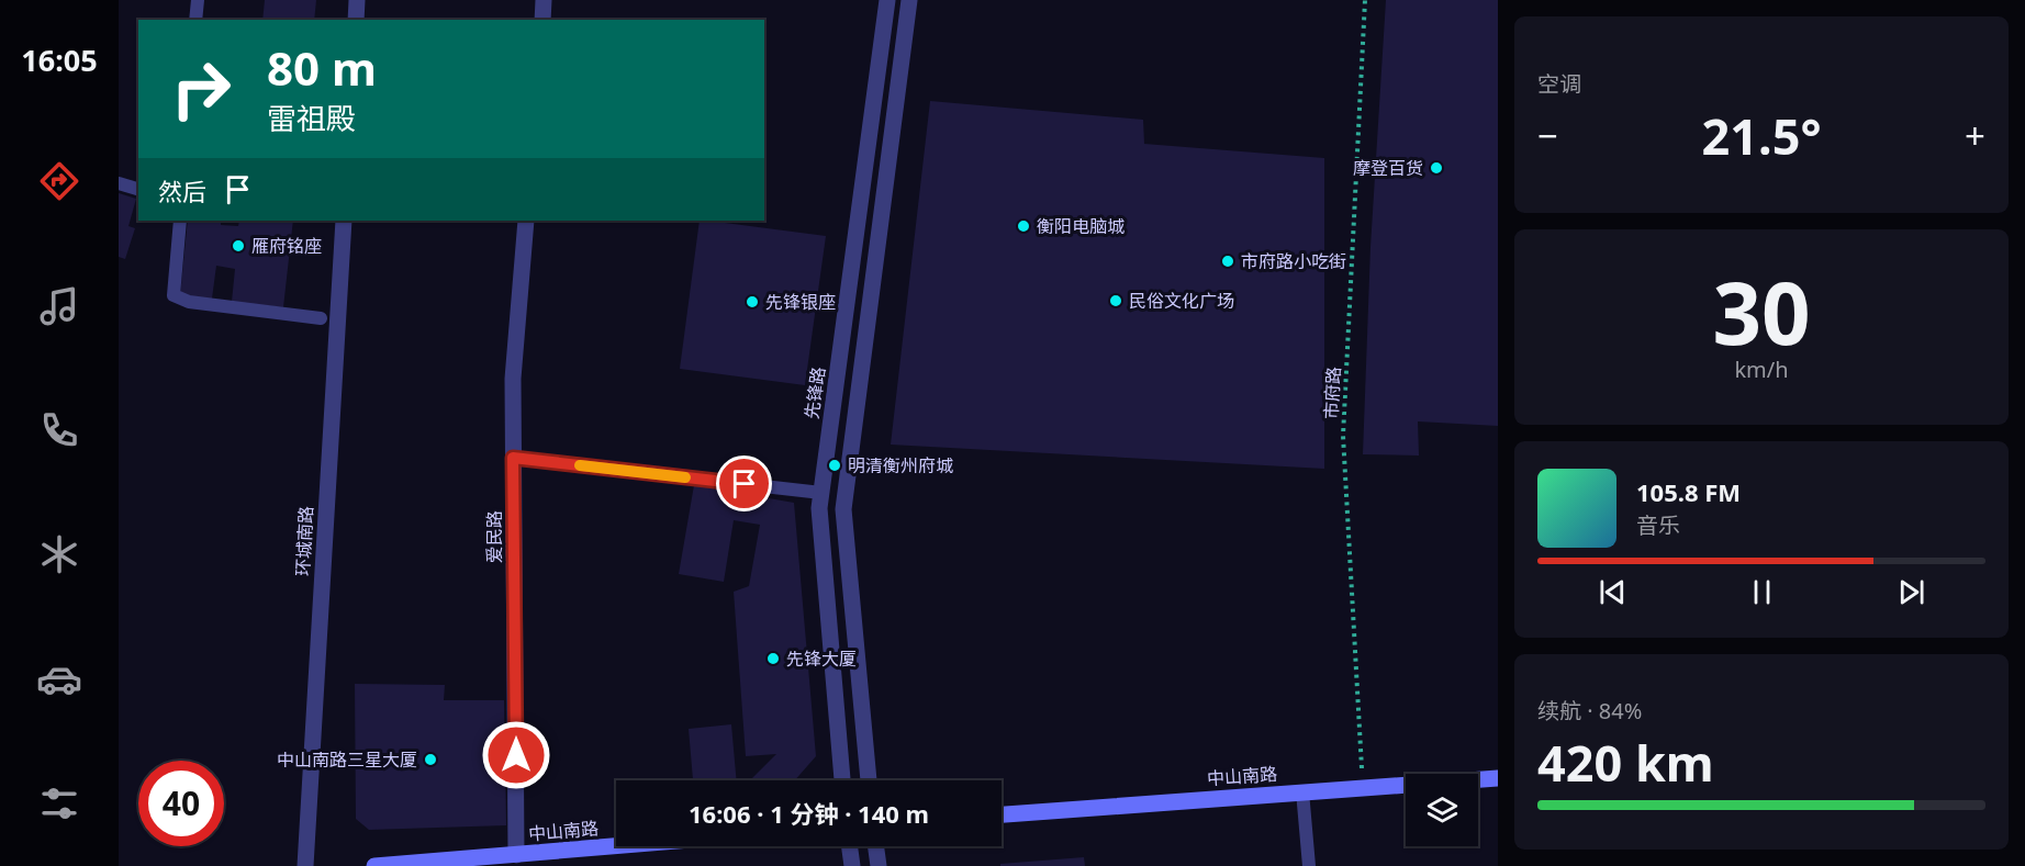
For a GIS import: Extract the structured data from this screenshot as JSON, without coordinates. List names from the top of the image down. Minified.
{"streets":{"main road":["中山南路"],"street":["先锋路","爱民路","环城南路"],"path":["市府路"]},"crossings":[["市府路","中山南路"],["爱民路","中山南路"]],"places":["摩登百货","衡阳电脑城","雁府铭座","市府路小吃街","民俗文化广场","先锋银座","明清衡州府城","先锋大厦","中山南路三星大厦"],"page":{"tabs":"16:05","tile":["空调",["30","km/h"],["续航 · 84%","420 km"]],"turn":["80 m","雷祖殿"],"heat":["−","21.5°","+"],"then":"然后","song":["105.8 FM","音乐"],"limit":"40","trip":"16:06 · 1 分钟 · 140 m"}}
